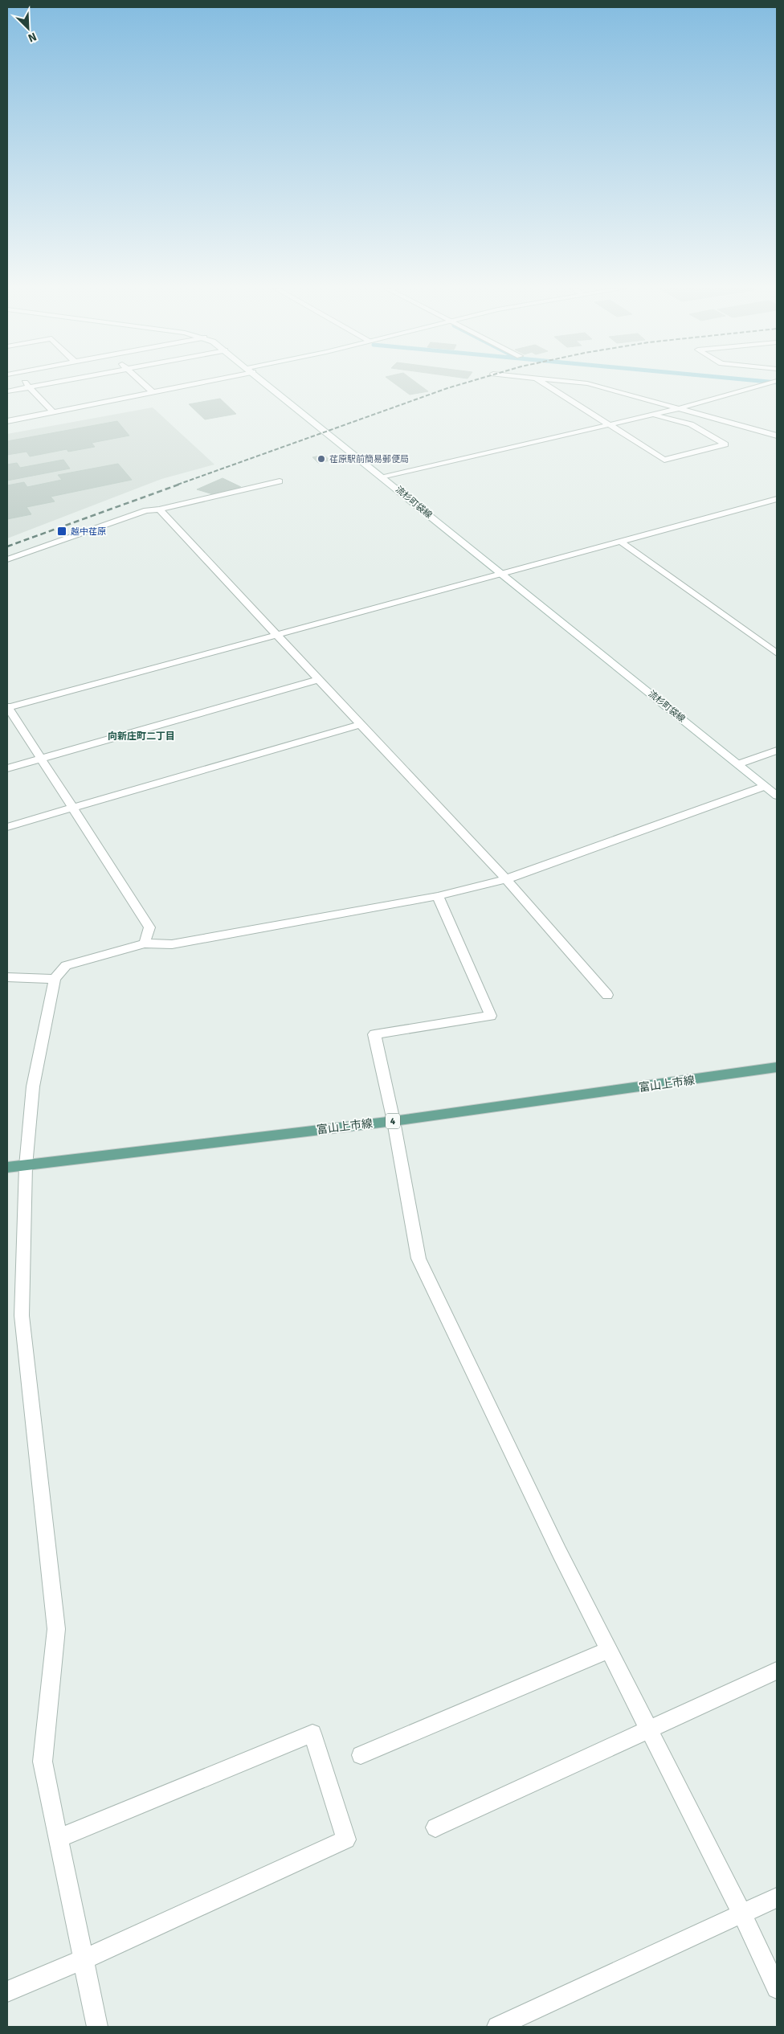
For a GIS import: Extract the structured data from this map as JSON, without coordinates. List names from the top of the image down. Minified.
{"streets":{"main road":["富山上市線","4"],"street":["流杉町袋線"]},"districts":["向新庄町二丁目"],"places":{"other":["荏原駅前簡易郵便局"],"transit":["越中荏原"]},"north":"bottom right"}
